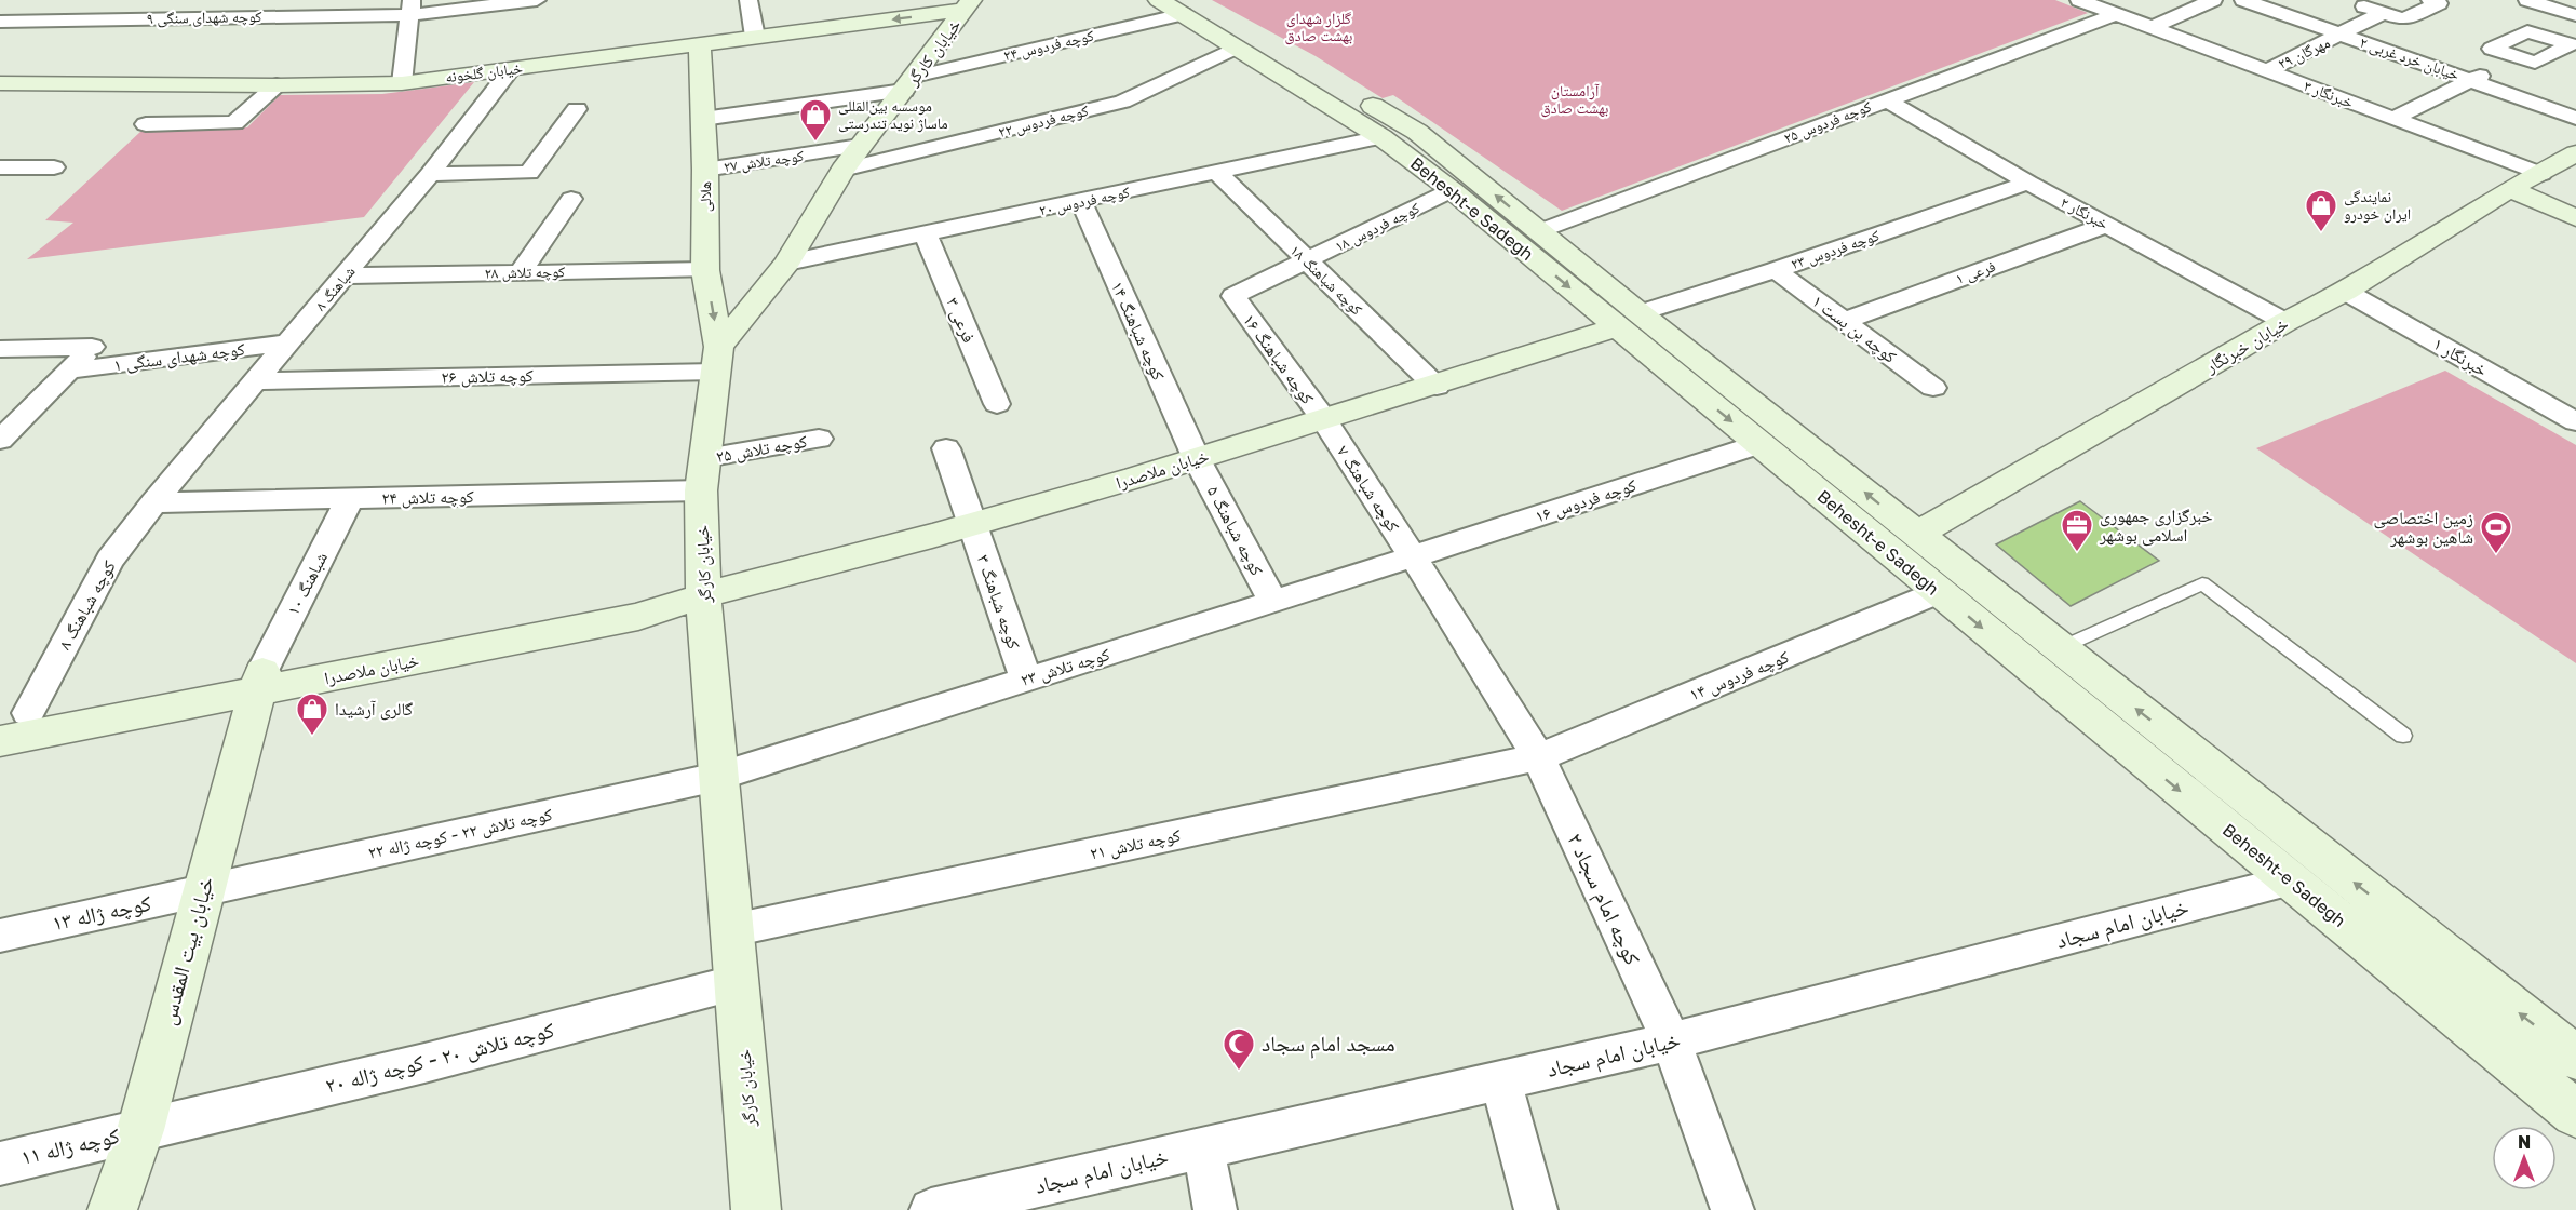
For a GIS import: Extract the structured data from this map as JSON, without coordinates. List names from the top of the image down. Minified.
{"streets":{"street":["کوچه شهدای سنگی ۹","کوچه فردوس ۲۴","خیابان کارگر","مهرگان ۲۹","خیابان خرد غربی ۲","خیابان گلخونه","خبرنگار ۳","کوچه فردوس ۲۲","کوچه فردوس ۲۵","کوچه تلاش ۲۷","هلالی","کوچه فردوس ۲۰","Behesht-e Sadegh","خبرنگار ۲","کوچه فردوس ۱۸","کوچه فردوس ۲۳","کوچه تلاش ۲۸","فرعی ۱","کوچه شباهنگ ۱۸","شباهنگ ۸","فرعی ۳","کوچه بن بست ۱","کوچه شباهنگ ۱۴","خیابان خبرنگار","کوچه شهدای سنگی ۱","خبرنگار ۱","کوچه شباهنگ ۱۶","کوچه تلاش ۲۶","کوچه تلاش ۲۵","خیابان ملاصدرا","کوچه شباهنگ ۷","کوچه تلاش ۲۴","کوچه فردوس ۱۶","کوچه شباهنگ ۵","شباهنگ ۱۰","کوچه شباهنگ ۳","کوچه شباهنگ ۸","کوچه تلاش ۲۳","کوچه فردوس ۱۴","کوچه تلاش ۲۲ - کوچه ژاله ۲۲","کوچه تلاش ۲۱","کوچه امام سجاد ۲","کوچه ژاله ۱۳","خیابان امام سجاد","خیابان بیت المقدس","کوچه تلاش ۲۰ - کوچه ژاله ۲۰","کوچه ژاله ۱۱"]},"crossings":[["کوچه فردوس ۲۴","خیابان کارگر"],["کوچه فردوس ۲۴","هلالی"],["کوچه فردوس ۲۴","Behesht-e Sadegh"],["خیابان کارگر","خیابان گلخونه"],["خیابان کارگر","کوچه فردوس ۲۲"],["خیابان کارگر","کوچه تلاش ۲۷"],["خیابان کارگر","هلالی"],["خیابان کارگر","کوچه فردوس ۲۰"],["خیابان کارگر","کوچه تلاش ۲۶"],["خیابان کارگر","کوچه تلاش ۲۵"],["خیابان کارگر","خیابان ملاصدرا"],["خیابان کارگر","کوچه تلاش ۲۴"],["خیابان کارگر","کوچه تلاش ۲۳"],["خیابان کارگر","کوچه تلاش ۲۲ - کوچه ژاله ۲۲"],["خیابان کارگر","کوچه تلاش ۲۱"],["خیابان کارگر","کوچه تلاش ۲۰ - کوچه ژاله ۲۰"],["مهرگان ۲۹","خیابان خرد غربی ۲"],["مهرگان ۲۹","خبرنگار ۳"],["خیابان گلخونه","هلالی"],["خیابان گلخونه","شباهنگ ۸"],["خبرنگار ۳","کوچه فردوس ۲۵"],["خبرنگار ۳","خیابان خبرنگار"],["کوچه فردوس ۲۲","کوچه تلاش ۲۷"],["کوچه فردوس ۲۲","Behesht-e Sadegh"],["کوچه فردوس ۲۵","Behesht-e Sadegh"],["کوچه فردوس ۲۵","خبرنگار ۲"],["کوچه تلاش ۲۷","هلالی"],["هلالی","کوچه تلاش ۲۸"],["هلالی","کوچه تلاش ۲۶"],["کوچه فردوس ۲۰","Behesht-e Sadegh"],["کوچه فردوس ۲۰","کوچه شباهنگ ۱۸"],["کوچه فردوس ۲۰","فرعی ۳"],["کوچه فردوس ۲۰","کوچه شباهنگ ۱۴"],["Behesht-e Sadegh","کوچه فردوس ۱۸"],["Behesht-e Sadegh","کوچه فردوس ۲۳"],["Behesht-e Sadegh","خیابان خبرنگار"],["Behesht-e Sadegh","خیابان ملاصدرا"],["Behesht-e Sadegh","کوچه فردوس ۱۶"],["Behesht-e Sadegh","کوچه فردوس ۱۴"],["Behesht-e Sadegh","خیابان امام سجاد"],["خبرنگار ۲","کوچه فردوس ۲۳"],["خبرنگار ۲","فرعی ۱"],["خبرنگار ۲","خیابان خبرنگار"],["کوچه فردوس ۱۸","کوچه شباهنگ ۱۸"],["کوچه فردوس ۱۸","کوچه شباهنگ ۱۶"],["کوچه فردوس ۲۳","کوچه بن بست ۱"],["کوچه فردوس ۲۳","خیابان ملاصدرا"],["کوچه تلاش ۲۸","شباهنگ ۸"],["فرعی ۱","کوچه بن بست ۱"],["کوچه شباهنگ ۱۸","خیابان ملاصدرا"],["شباهنگ ۸","کوچه شهدای سنگی ۱"],["شباهنگ ۸","کوچه تلاش ۲۶"],["شباهنگ ۸","کوچه تلاش ۲۴"],["شباهنگ ۸","کوچه شباهنگ ۸"],["کوچه شباهنگ ۱۴","خیابان ملاصدرا"],["کوچه شباهنگ ۱۴","کوچه شباهنگ ۵"],["خیابان خبرنگار","خبرنگار ۱"],["کوچه شباهنگ ۱۶","خیابان ملاصدرا"],["کوچه شباهنگ ۱۶","کوچه شباهنگ ۷"],["کوچه تلاش ۲۵","کوچه تلاش ۲۴"],["خیابان ملاصدرا","کوچه شباهنگ ۷"],["خیابان ملاصدرا","کوچه شباهنگ ۵"],["خیابان ملاصدرا","شباهنگ ۱۰"],["خیابان ملاصدرا","کوچه شباهنگ ۳"],["خیابان ملاصدرا","کوچه شباهنگ ۸"],["خیابان ملاصدرا","خیابان بیت المقدس"],["کوچه شباهنگ ۷","کوچه فردوس ۱۶"],["کوچه شباهنگ ۷","کوچه تلاش ۲۳"],["کوچه شباهنگ ۷","کوچه فردوس ۱۴"],["کوچه شباهنگ ۷","کوچه تلاش ۲۱"],["کوچه شباهنگ ۷","کوچه امام سجاد ۲"],["کوچه تلاش ۲۴","شباهنگ ۱۰"],["کوچه تلاش ۲۴","کوچه شباهنگ ۸"],["کوچه فردوس ۱۶","کوچه تلاش ۲۳"],["کوچه شباهنگ ۵","کوچه تلاش ۲۳"],["شباهنگ ۱۰","خیابان بیت المقدس"],["کوچه شباهنگ ۳","کوچه تلاش ۲۳"],["کوچه تلاش ۲۳","کوچه تلاش ۲۲ - کوچه ژاله ۲۲"],["کوچه فردوس ۱۴","کوچه تلاش ۲۱"],["کوچه فردوس ۱۴","کوچه امام سجاد ۲"],["کوچه تلاش ۲۲ - کوچه ژاله ۲۲","کوچه ژاله ۱۳"],["کوچه تلاش ۲۲ - کوچه ژاله ۲۲","خیابان بیت المقدس"],["کوچه تلاش ۲۱","کوچه امام سجاد ۲"],["کوچه امام سجاد ۲","خیابان امام سجاد"],["کوچه ژاله ۱۳","خیابان بیت المقدس"],["خیابان بیت المقدس","کوچه تلاش ۲۰ - کوچه ژاله ۲۰"],["خیابان بیت المقدس","کوچه ژاله ۱۱"],["کوچه تلاش ۲۰ - کوچه ژاله ۲۰","کوچه ژاله ۱۱"]],"parks":["گلزار شهدای بهشت صادق","آرامستان بهشت صادق"],"places":{"shop":["موسسه بین‌المللی ماساژ نوید تندرستی","نمایندگی ایران خودرو","گالری آرشیدا"],"office":["خبرگزاری جمهوری اسلامی بوشهر"],"sports":["زمین اختصاصی شاهین بوشهر"],"mosque":["مسجد امام سجاد"]},"north":"top"}
